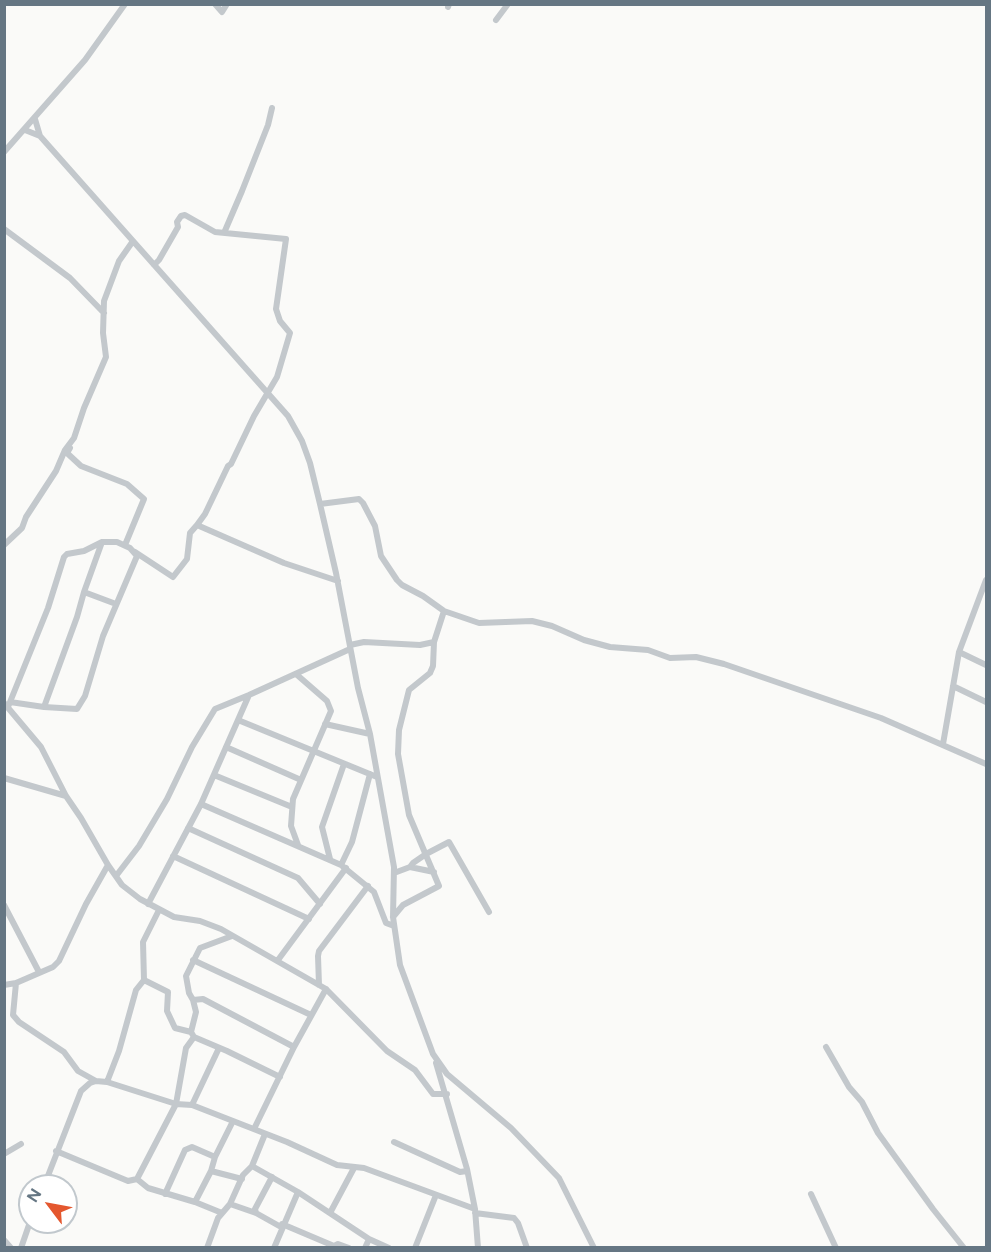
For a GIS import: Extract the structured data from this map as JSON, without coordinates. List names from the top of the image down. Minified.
{"north":"top left"}
